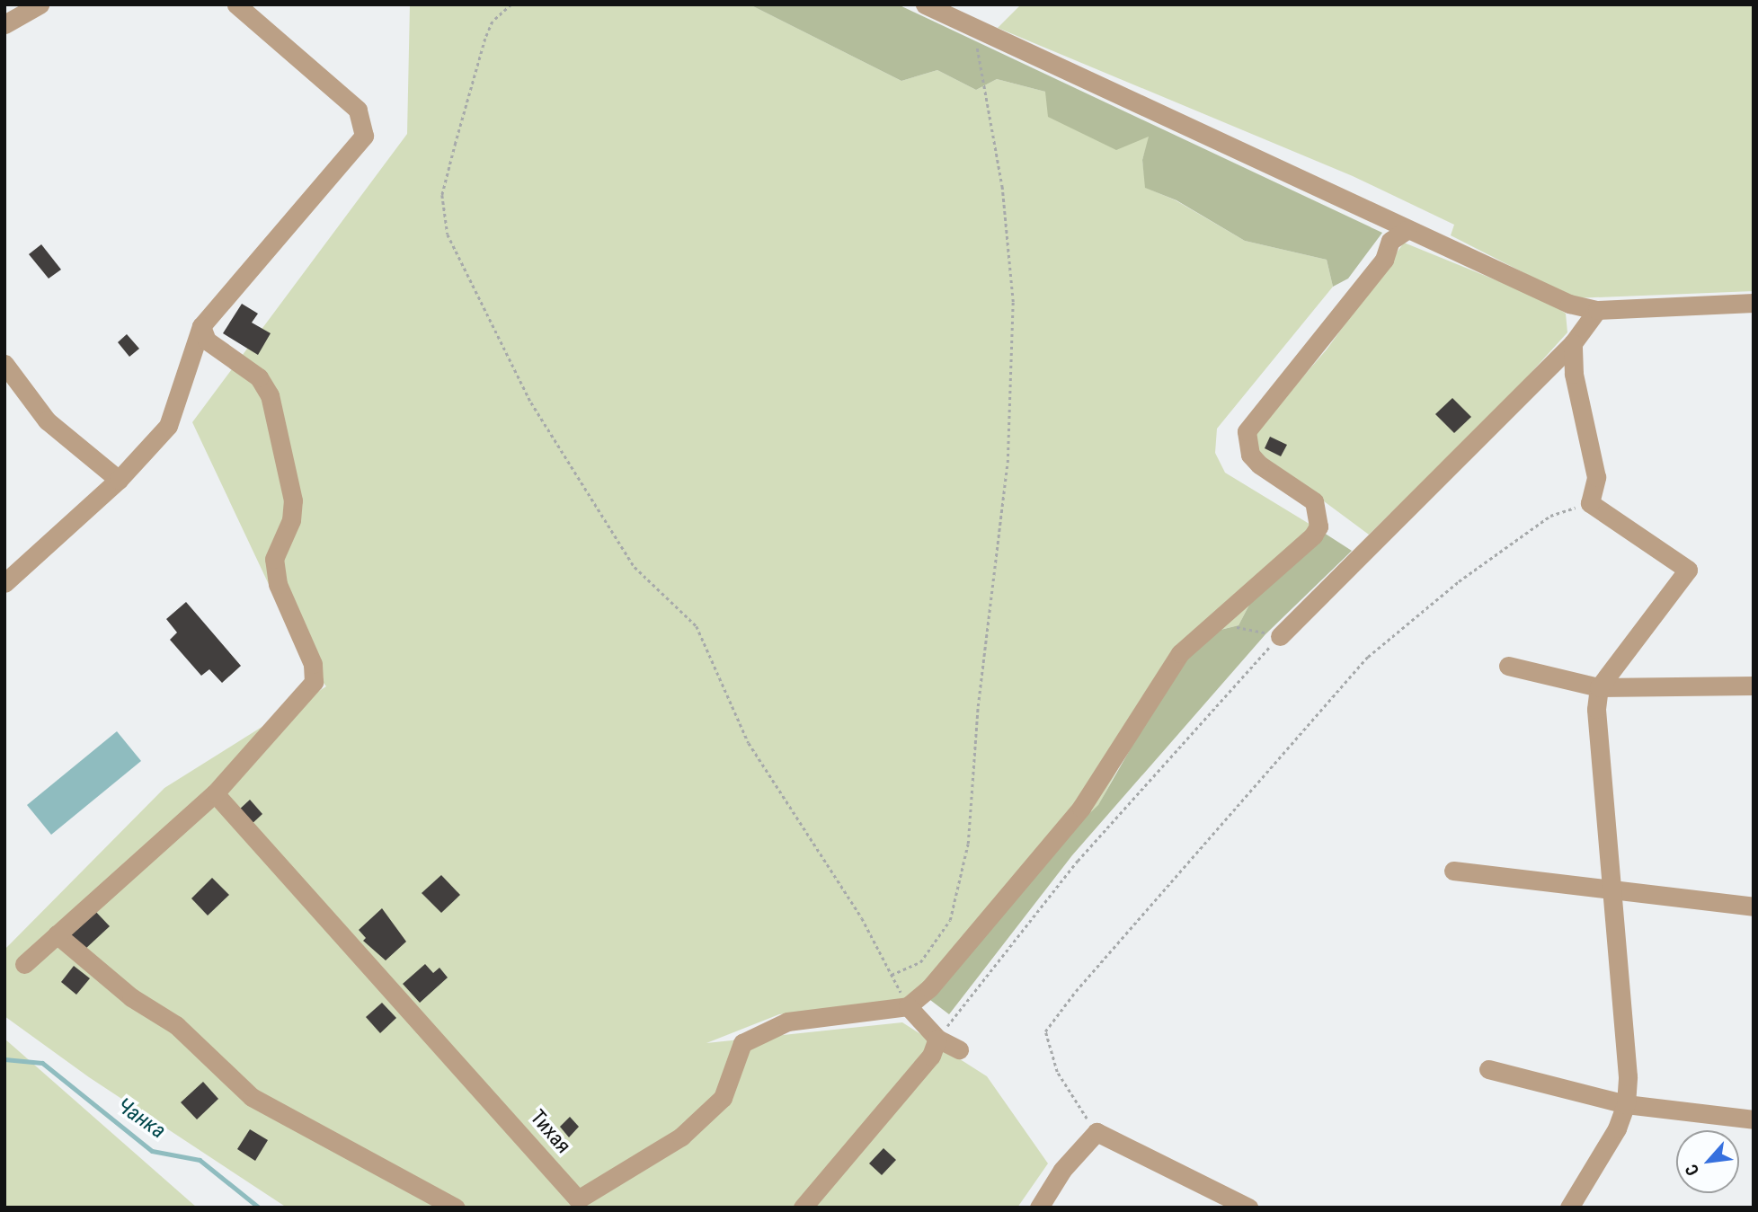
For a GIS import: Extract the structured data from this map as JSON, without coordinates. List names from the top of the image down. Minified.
{"streets":{"street":["Тихая"]},"water":["Чанка"],"north":"bottom left"}
